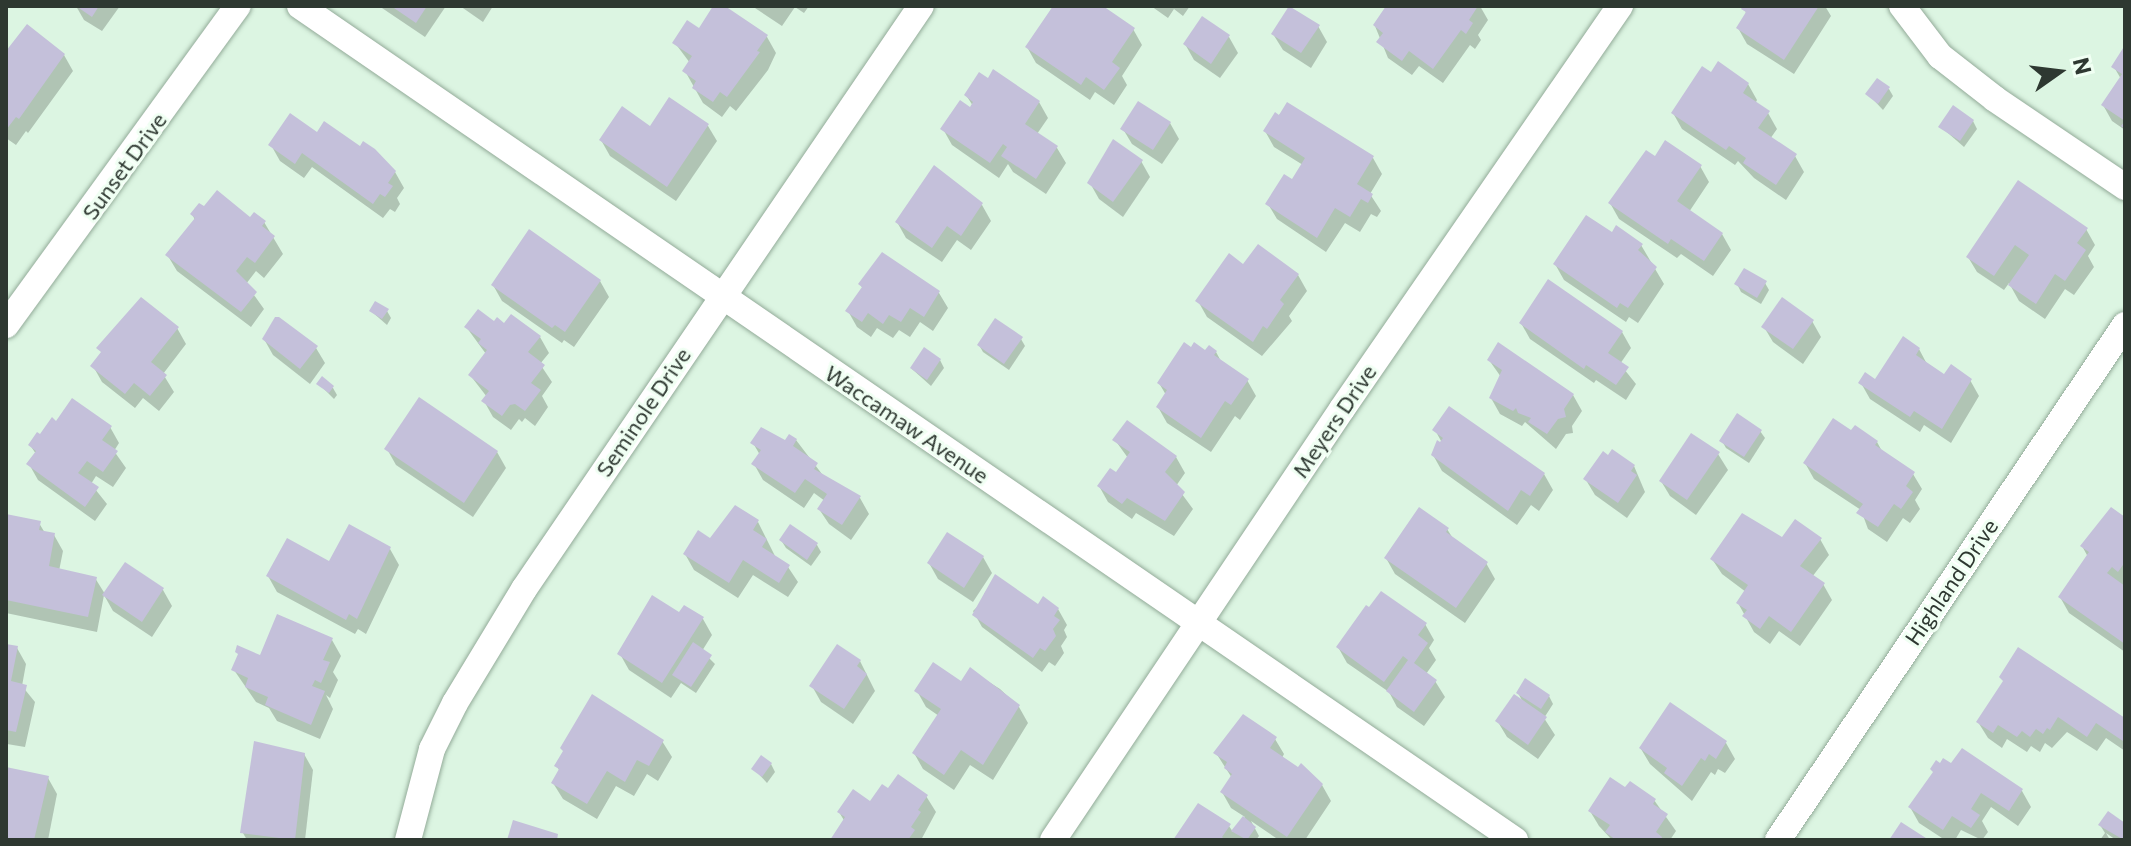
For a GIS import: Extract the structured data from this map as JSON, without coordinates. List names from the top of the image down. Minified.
{"streets":{"street":["Sunset Drive","Seminole Drive","Meyers Drive","Waccamaw Avenue","Highland Drive"]},"crossings":[["Seminole Drive","Waccamaw Avenue"],["Meyers Drive","Waccamaw Avenue"]],"north":"right"}
